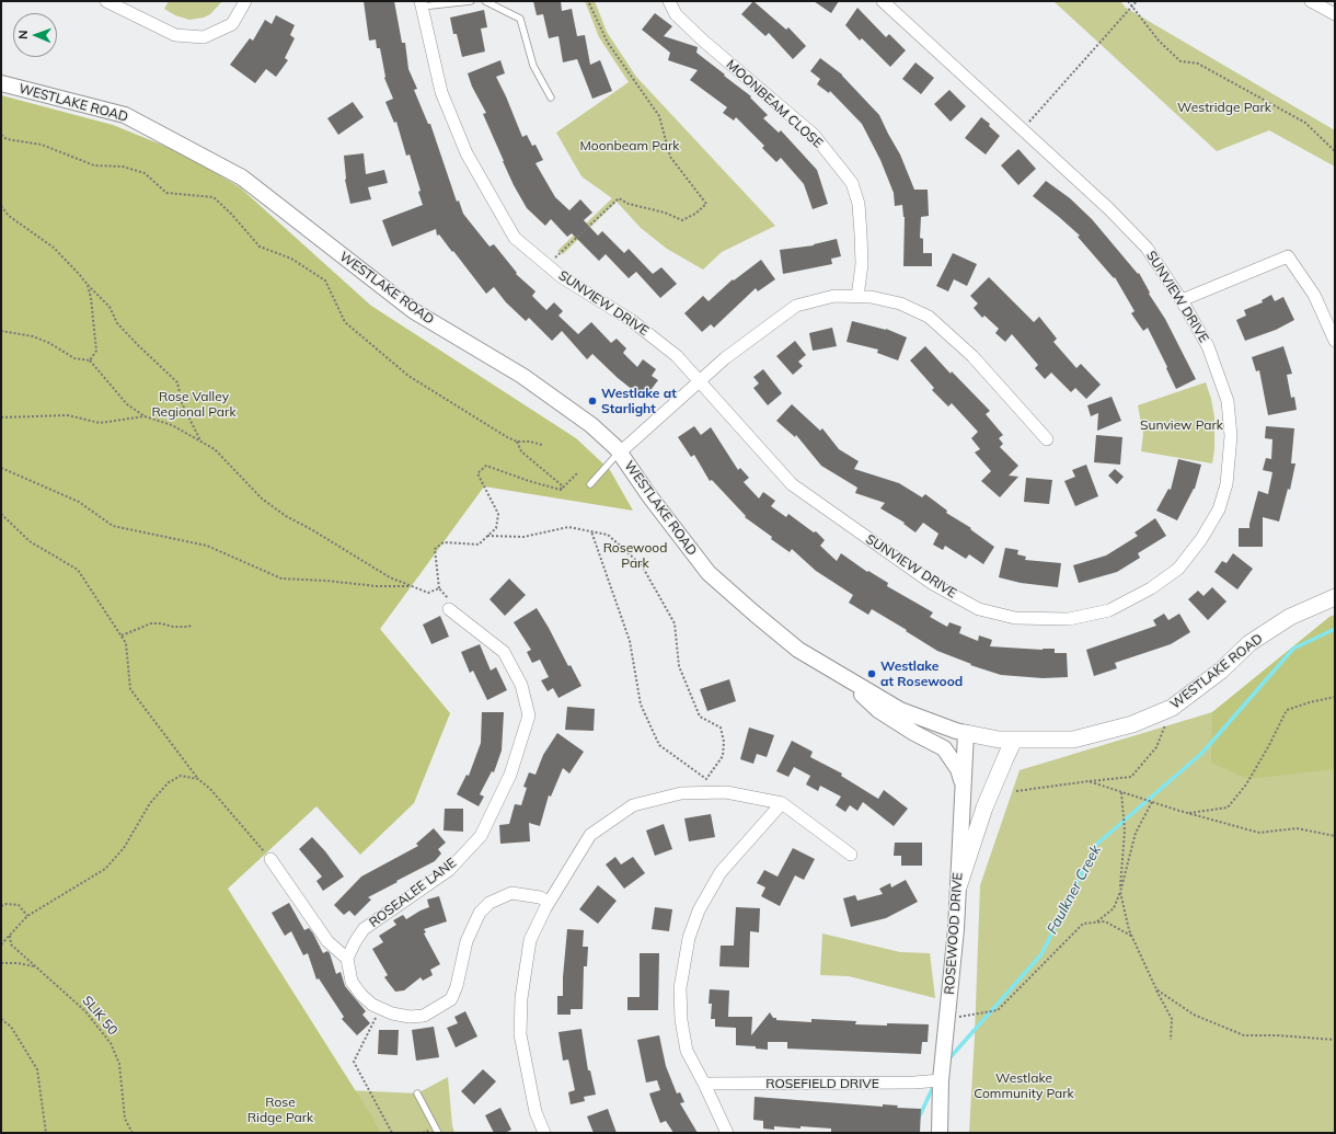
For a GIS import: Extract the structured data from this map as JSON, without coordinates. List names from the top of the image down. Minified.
{"streets":{"main road":["WESTLAKE ROAD"],"street":["MOONBEAM CLOSE","SUNVIEW DRIVE","ROSEALEE LANE","ROSEWOOD DRIVE","ROSEFIELD DRIVE"],"path":["SLIK 50"]},"crossings":[["WESTLAKE ROAD","ROSEWOOD DRIVE"],["ROSEWOOD DRIVE","ROSEFIELD DRIVE"]],"water":["Faulkner Creek"],"parks":["Westridge Park","Moonbeam Park","Rose Valley Regional Park","Sunview Park","Rosewood Park","Westlake Community Park","Rose Ridge Park"],"places":["Westlake at Starlight","Westlake at Rosewood"],"north":"left"}
